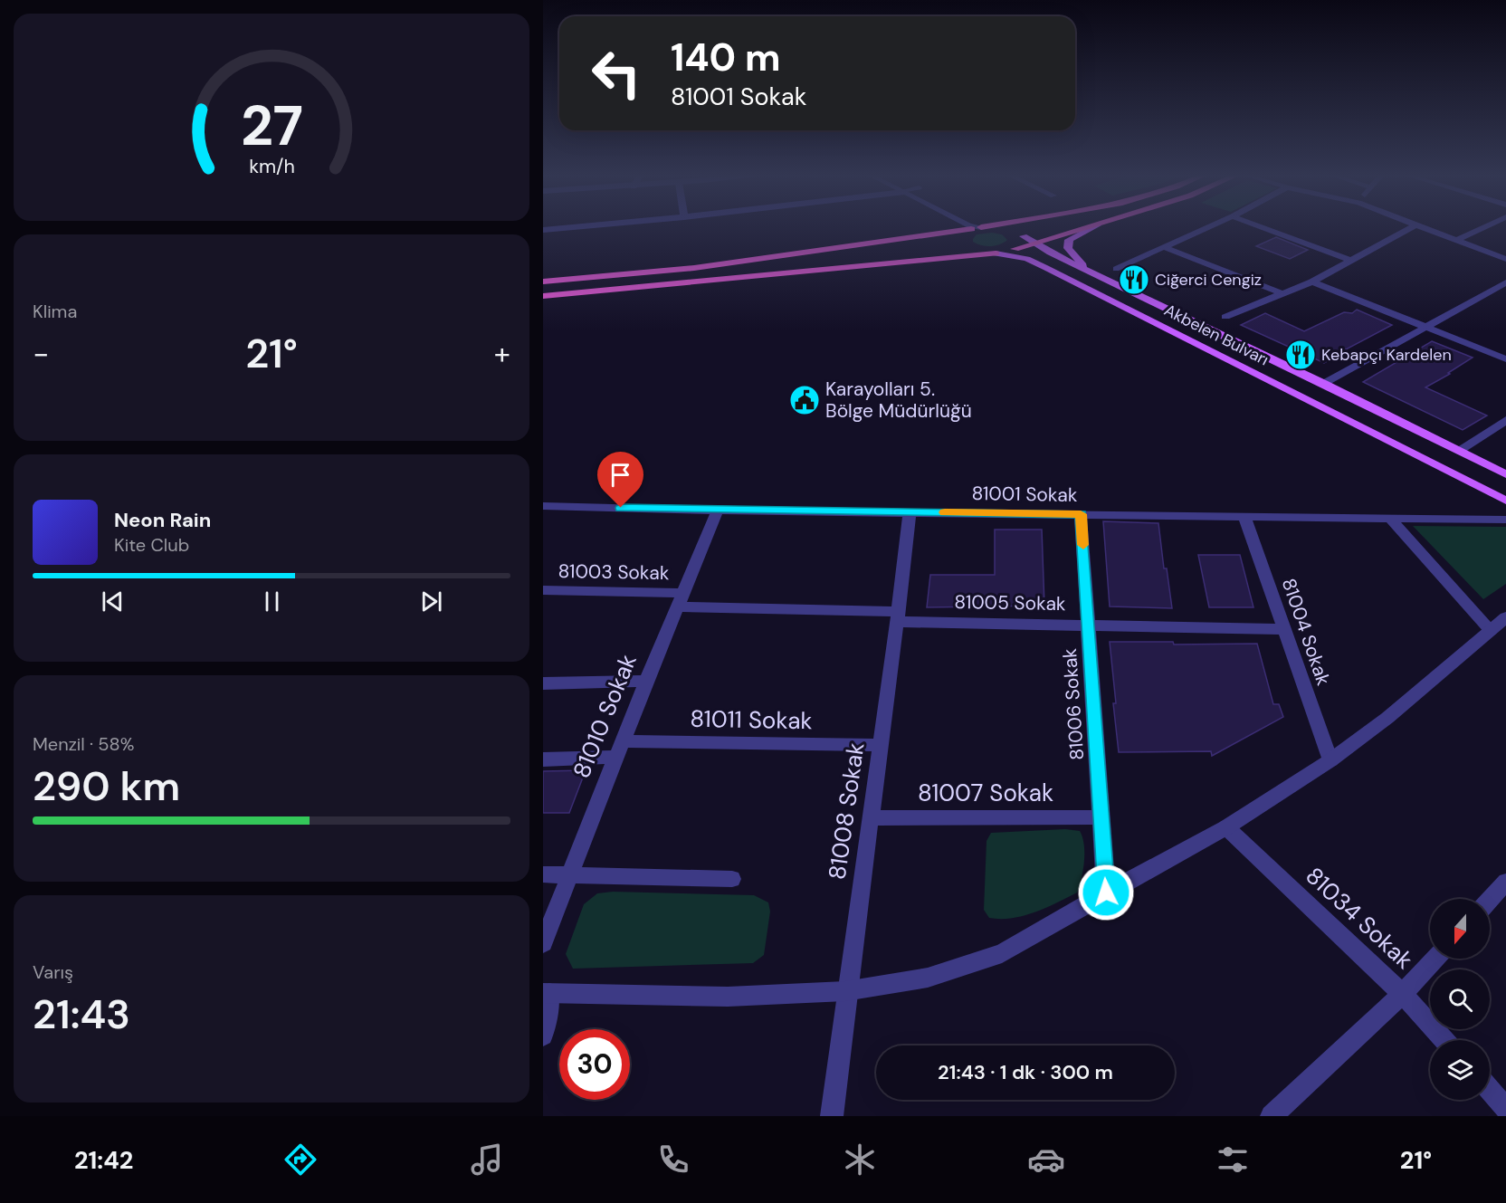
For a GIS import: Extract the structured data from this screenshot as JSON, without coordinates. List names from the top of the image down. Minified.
{"streets":{"main road":["Akbelen Bulvarı"],"street":["81001 Sokak","81003 Sokak","81005 Sokak","81004 Sokak","81006 Sokak","81010 Sokak","81011 Sokak","81007 Sokak","81008 Sokak","81034 Sokak"]},"crossings":[["81001 Sokak","81004 Sokak"],["81001 Sokak","81006 Sokak"],["81001 Sokak","81010 Sokak"],["81001 Sokak","81008 Sokak"],["81003 Sokak","81005 Sokak"],["81003 Sokak","81010 Sokak"],["81005 Sokak","81004 Sokak"],["81005 Sokak","81006 Sokak"],["81005 Sokak","81010 Sokak"],["81005 Sokak","81008 Sokak"],["81006 Sokak","81007 Sokak"],["81010 Sokak","81011 Sokak"],["81011 Sokak","81008 Sokak"],["81007 Sokak","81008 Sokak"]],"places":{"restaurant":["Ciğerci Cengiz","Kebapçı Kardelen"],"public building":["Karayolları 5. Bölge Müdürlüğü"]},"north":"bottom","page":{"turn":["140 m","81001 Sokak"],"tile":["Klima",["Menzil · 58%","290 km"],["Varış","21:43"]],"heat":["−","21°","+"],"song":["Neon Rain","Kite Club"],"limit":"30","trip":"21:43 · 1 dk · 300 m","tabs":["21:42","21°"],"gauge":["27","km/h"]}}
